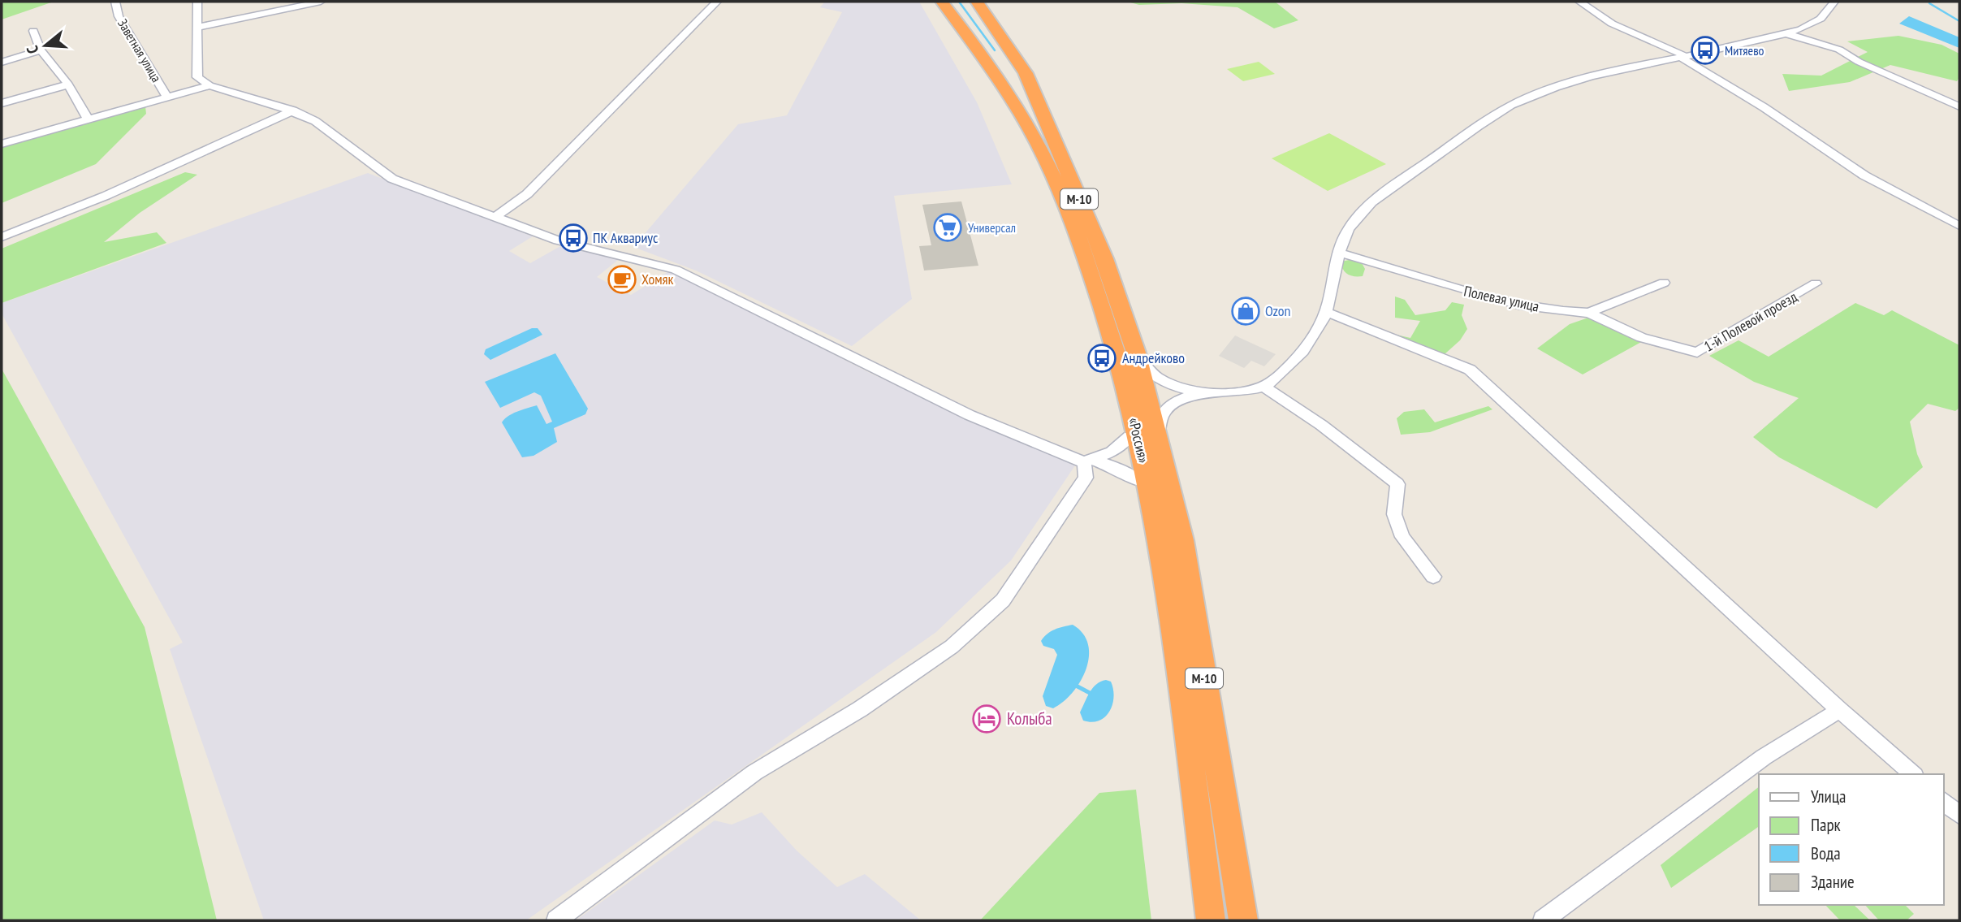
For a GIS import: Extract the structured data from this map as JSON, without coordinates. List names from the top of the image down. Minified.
{"streets":{"highway":["М-10","«Россия»"],"street":["Заветная улица","Полевая улица","1-й Полевой проезд"]},"crossings":[["Полевая улица","1-й Полевой проезд"]],"places":{"bus stop":["Митяево","ПК Аквариус","Андрейково"],"supermarket":["Универсал"],"cafe":["Хомяк"],"shop":["Ozon"],"hotel":["Колыба"]},"legend":["Улица","Парк","Вода","Здание"],"north":"left"}
